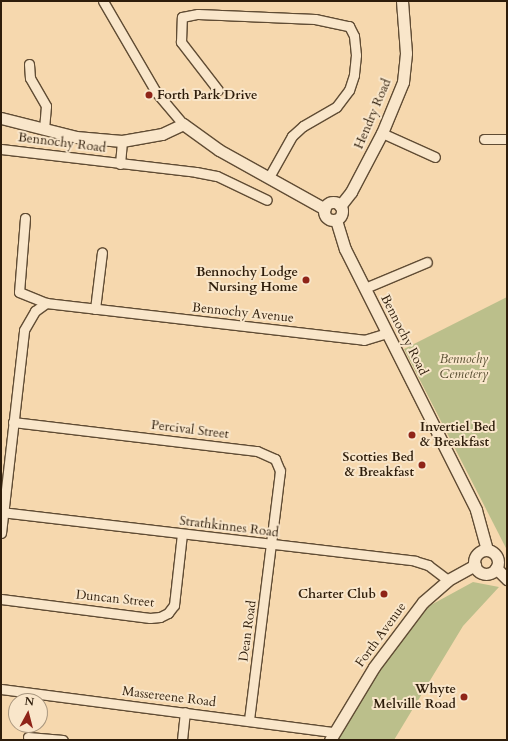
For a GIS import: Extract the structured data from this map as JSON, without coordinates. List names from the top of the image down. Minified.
{"streets":{"street":["Hendry Road","Bennochy Road","Bennochy Avenue","Percival Street","Strathkinnes Road","Duncan Street","Dean Road","Forth Avenue","Massereene Road"]},"crossings":[["Hendry Road","Bennochy Road"],["Bennochy Road","Bennochy Avenue"],["Bennochy Road","Forth Avenue"],["Percival Street","Strathkinnes Road"],["Percival Street","Dean Road"],["Strathkinnes Road","Duncan Street"],["Strathkinnes Road","Dean Road"],["Strathkinnes Road","Forth Avenue"],["Dean Road","Massereene Road"],["Forth Avenue","Massereene Road"]],"parks":["Bennochy Cemetery"],"places":["Forth Park Drive","Bennochy Lodge Nursing Home","Invertiel Bed & Breakfast","Scotties Bed & Breakfast","Charter Club","Whyte Melville Road"],"north":"top"}
